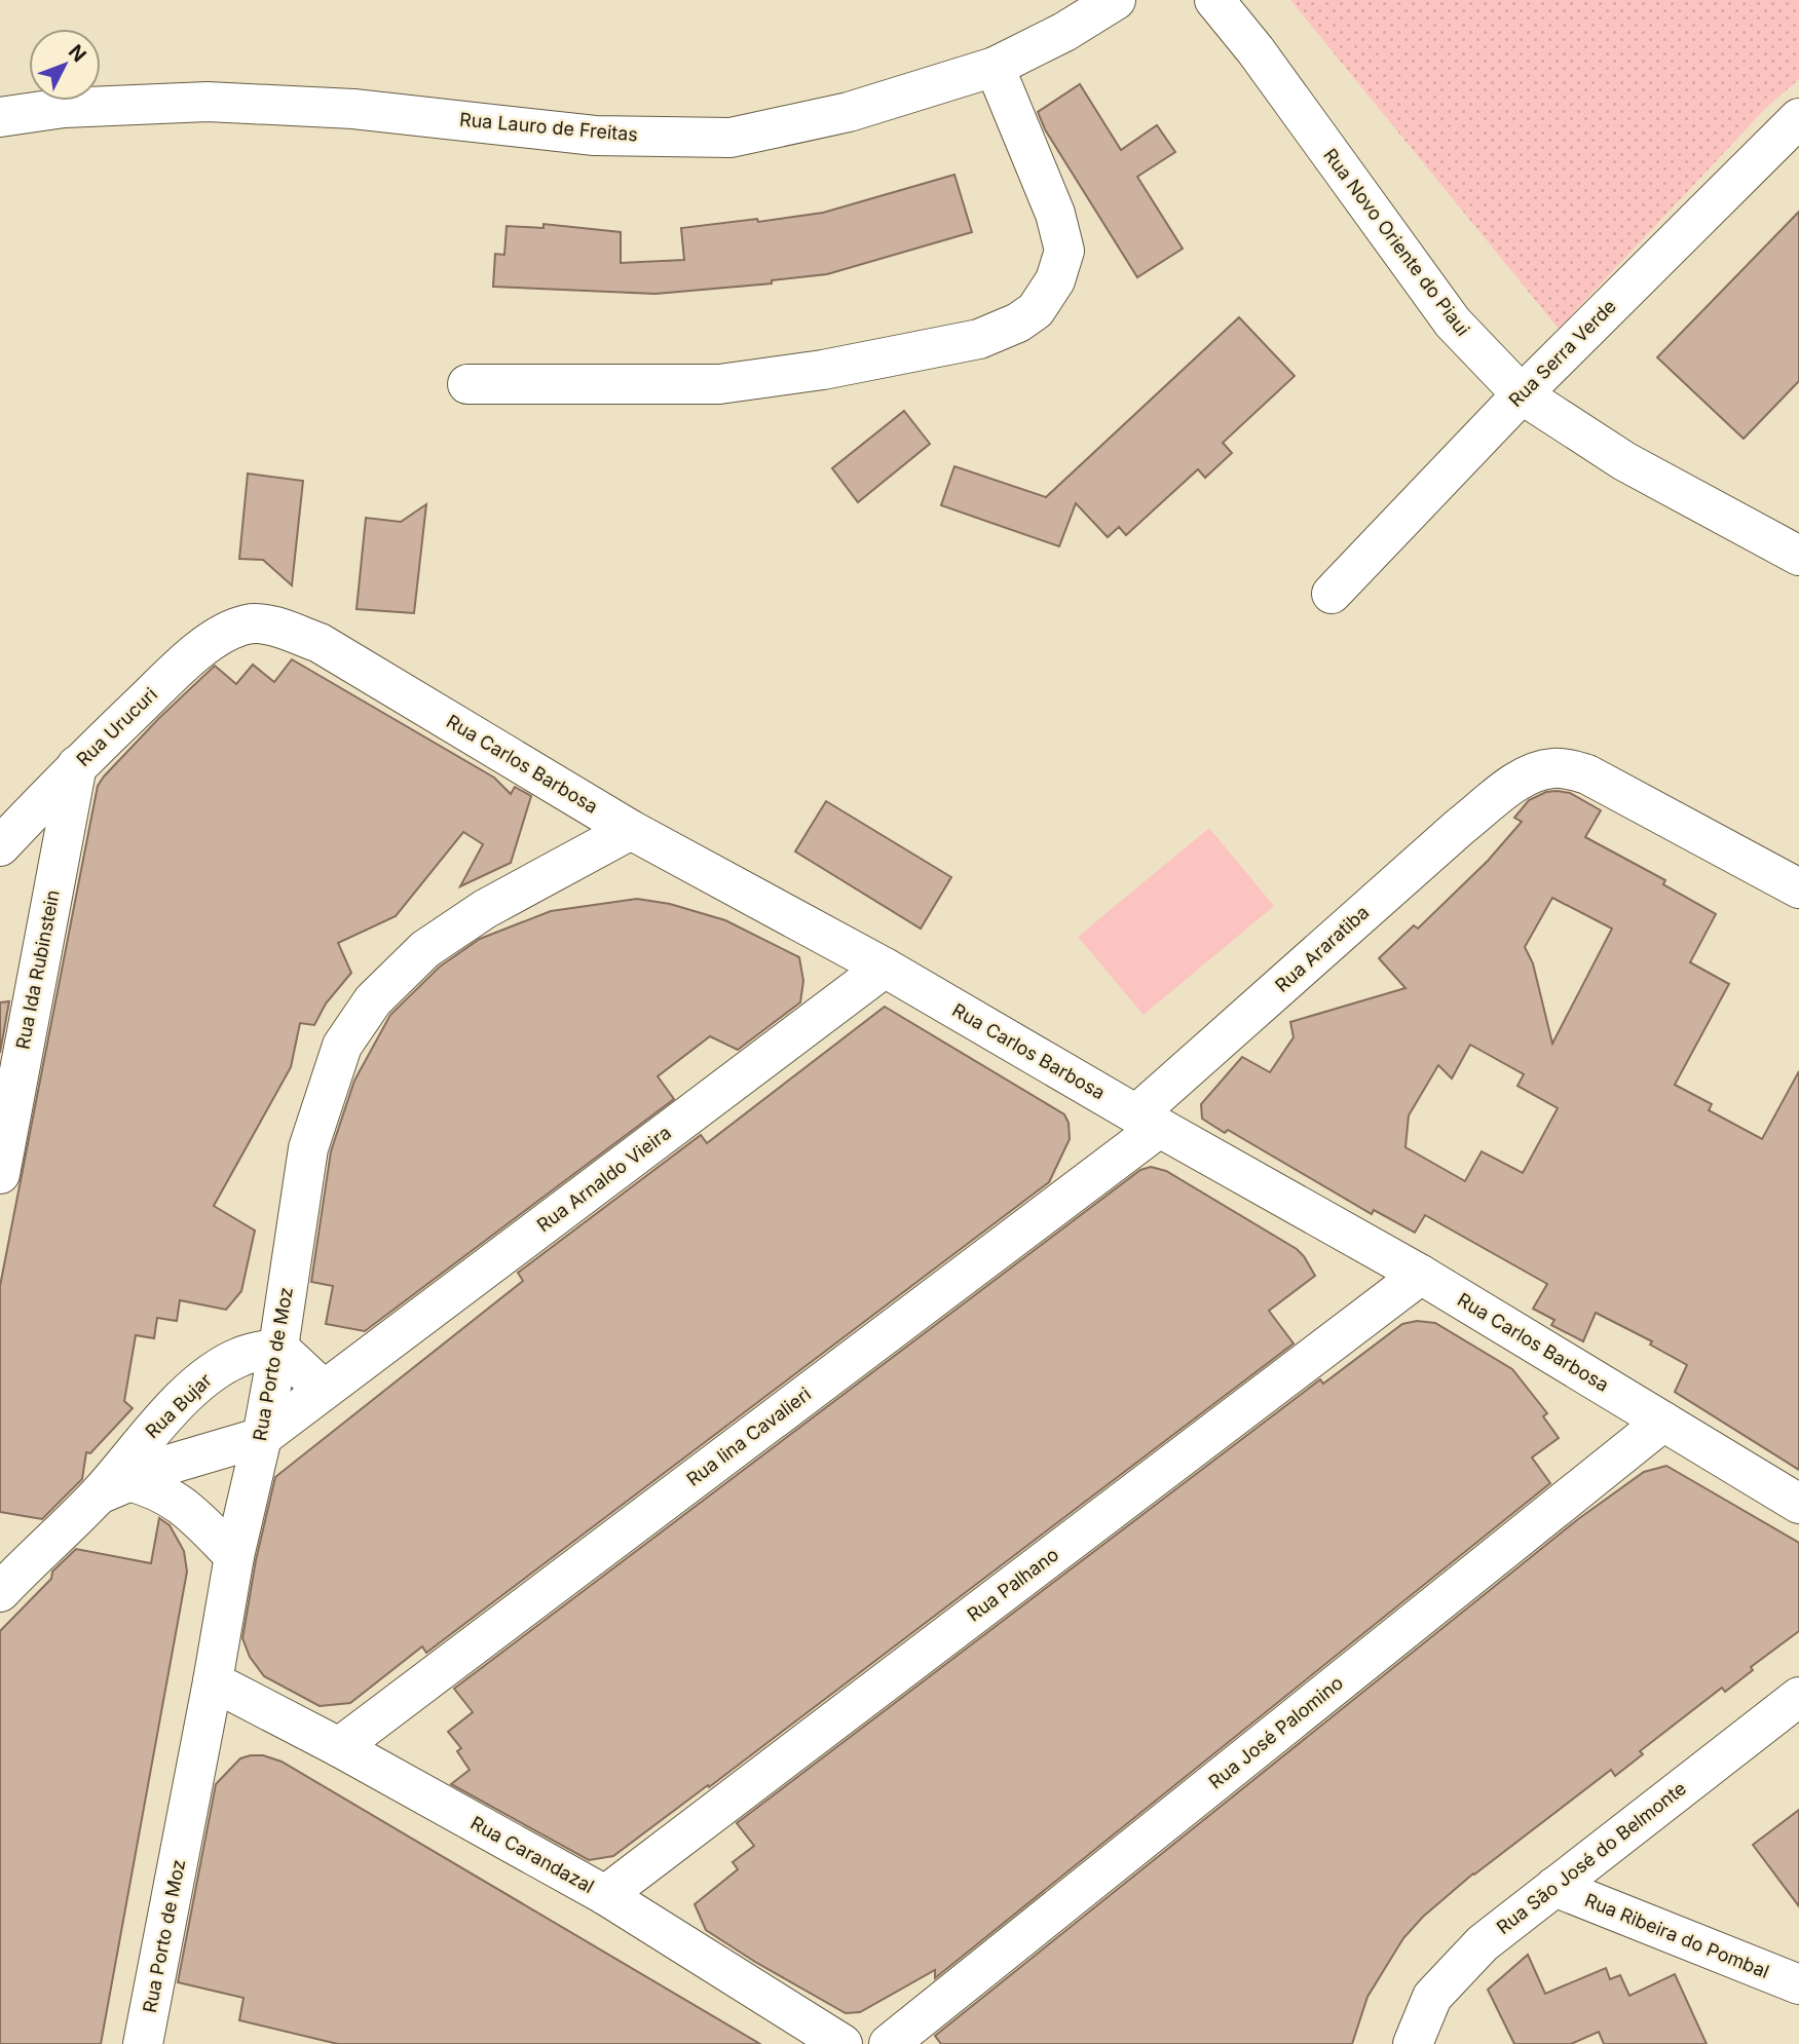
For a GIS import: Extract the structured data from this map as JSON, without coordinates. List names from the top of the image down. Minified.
{"streets":{"street":["Rua Lauro de Freitas","Rua Novo Oriente do Piaui","Rua Serra Verde","Rua Urucuri","Rua Carlos Barbosa","Rua Araratiba","Rua Ida Rubinstein","Rua Arnaldo Vieira","Rua Porto de Moz","Rua Bujar","Rua lina Cavalieri","Rua Palhano","Rua José Palomino","Rua Carandazal","Rua São José do Belmonte","Rua Ribeira do Pombal"]},"crossings":[["Rua Novo Oriente do Piaui","Rua Serra Verde"],["Rua Urucuri","Rua Carlos Barbosa"],["Rua Urucuri","Rua Ida Rubinstein"],["Rua Carlos Barbosa","Rua Araratiba"],["Rua Carlos Barbosa","Rua Arnaldo Vieira"],["Rua Carlos Barbosa","Rua Porto de Moz"],["Rua Carlos Barbosa","Rua lina Cavalieri"],["Rua Carlos Barbosa","Rua Palhano"],["Rua Carlos Barbosa","Rua José Palomino"],["Rua Araratiba","Rua lina Cavalieri"],["Rua Arnaldo Vieira","Rua Porto de Moz"],["Rua Arnaldo Vieira","Rua Bujar"],["Rua Porto de Moz","Rua Bujar"],["Rua Porto de Moz","Rua Carandazal"],["Rua lina Cavalieri","Rua Carandazal"],["Rua Palhano","Rua Carandazal"],["Rua São José do Belmonte","Rua Ribeira do Pombal"]],"north":"top right"}
